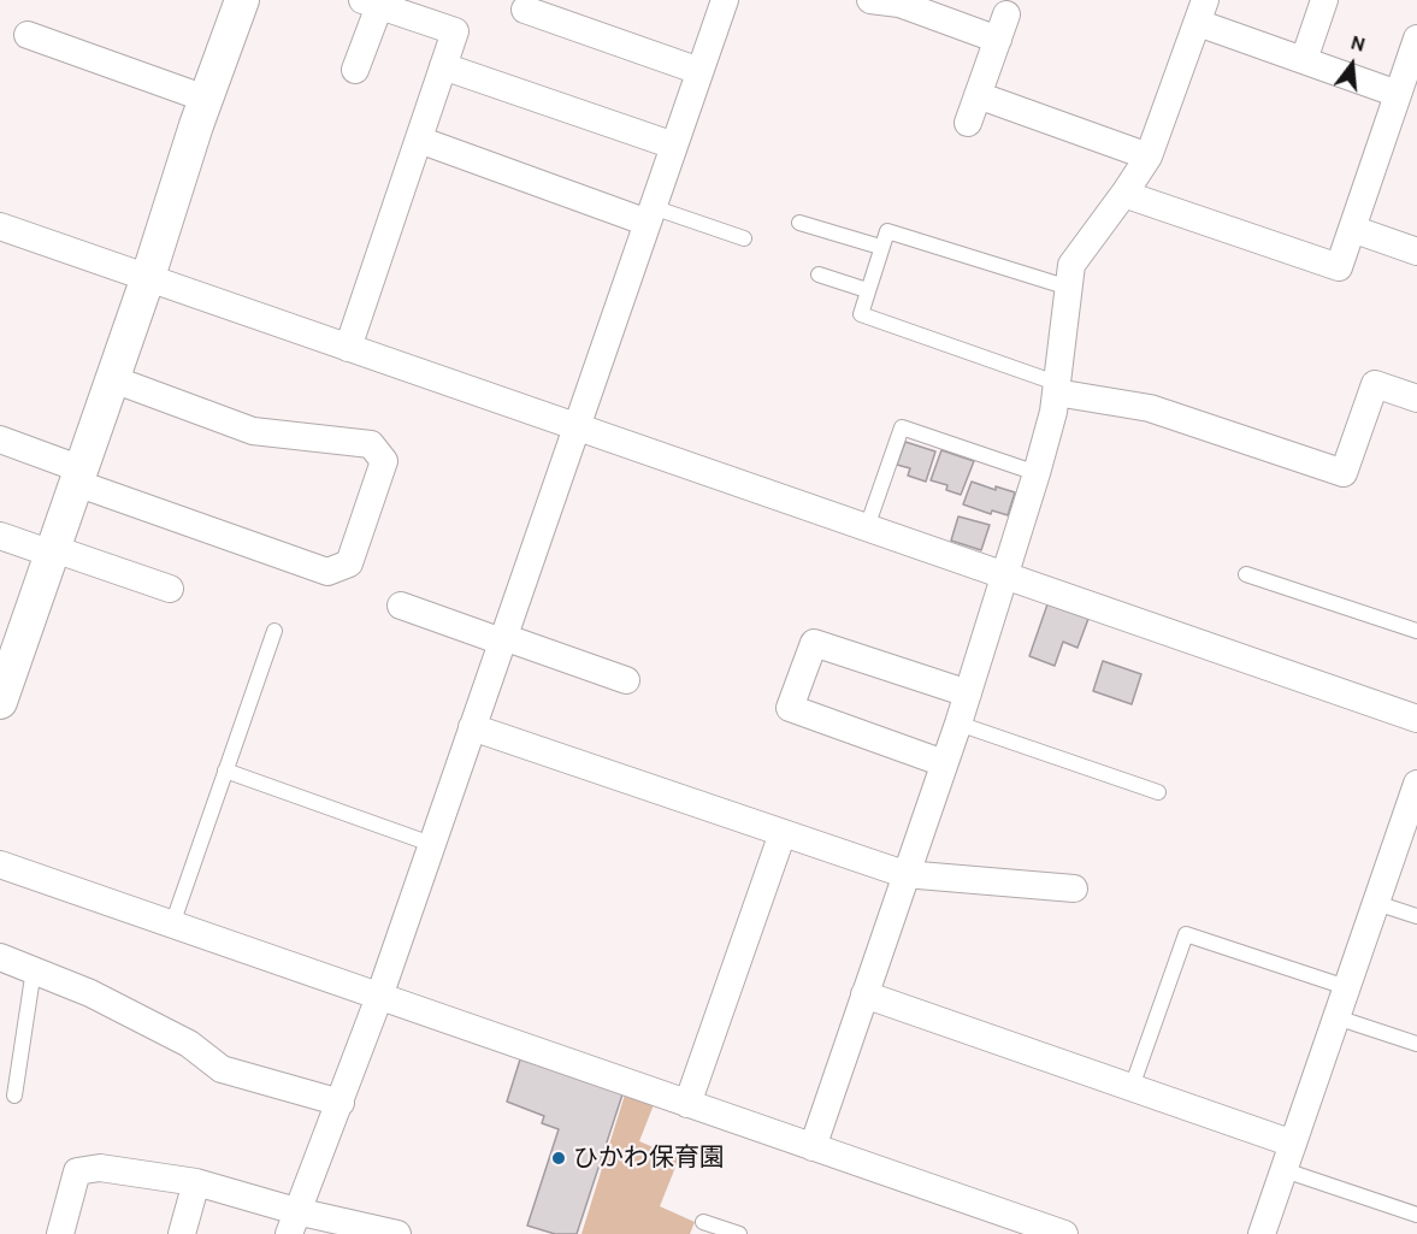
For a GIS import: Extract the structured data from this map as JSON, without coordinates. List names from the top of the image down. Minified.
{"places":["ひかわ保育園"],"north":"top"}
